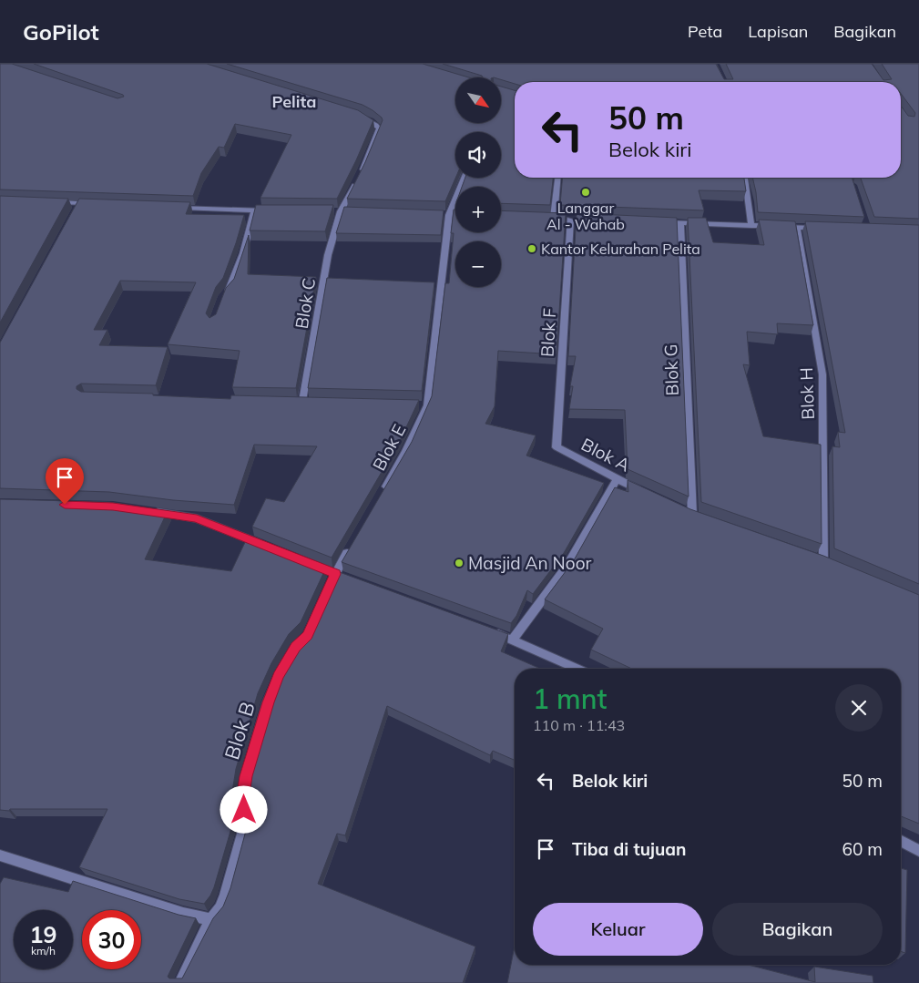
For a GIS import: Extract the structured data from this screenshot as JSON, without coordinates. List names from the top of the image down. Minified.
{"streets":{"street":["Blok C","Blok F","Blok G","Blok H","Blok E","Blok A","Blok B"]},"crossings":[["Blok F","Blok A"]],"districts":["Pelita"],"places":["Langgar Al - Wahab","Kantor Kelurahan Pelita","Masjid An Noor"],"north":"bottom right","page":{"header":"GoPilot","nav":["Peta","Lapisan","Bagikan"],"map_buttons":["+","−"],"turn":["50 m","Belok kiri"],"heading":["1 mnt","110 m · 11:43"],"list":[{"name":"Belok kiri","value":"50 m"},{"name":"Tiba di tujuan","value":"60 m"}],"buttons":["Keluar","Bagikan"],"speed":"19 km/h","limit":"30"}}
